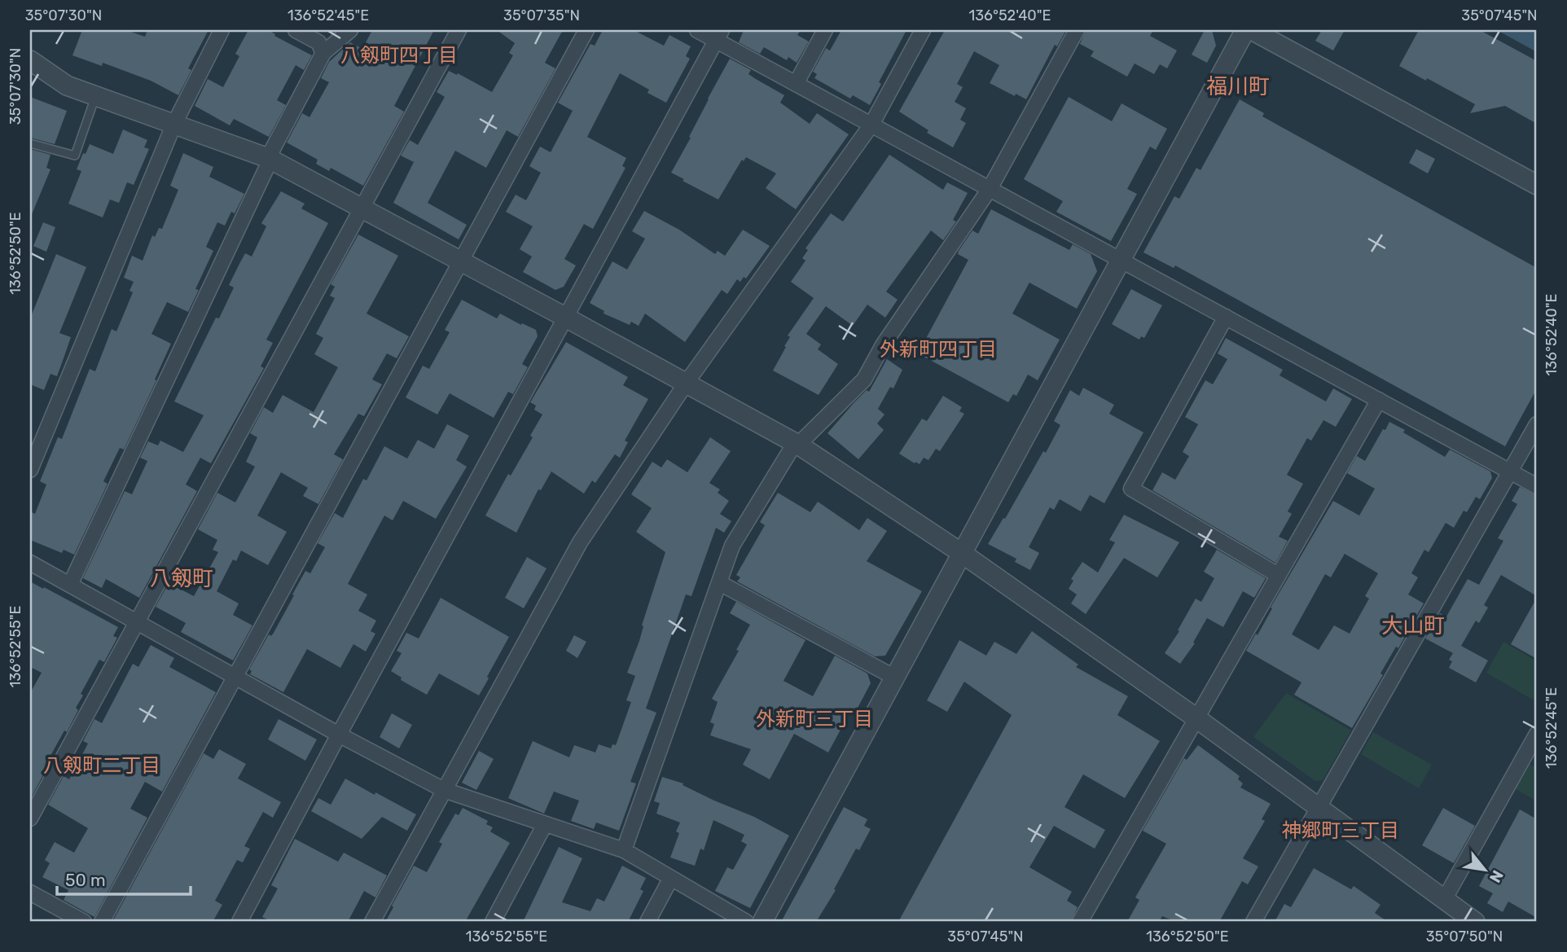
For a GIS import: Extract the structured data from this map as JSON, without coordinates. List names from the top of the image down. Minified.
{"districts":["八剱町四丁目","福川町","外新町四丁目","八剱町","大山町","外新町三丁目","八剱町二丁目","神郷町三丁目"],"scale_bar":"50 m","north":"bottom right","coordinates":["35°07'30\"N","136°52'45\"E","35°07'35\"N","136°52'40\"E","35°07'45\"N","136°52'50\"E","136°52'55\"E","35°07'50\"N"]}
